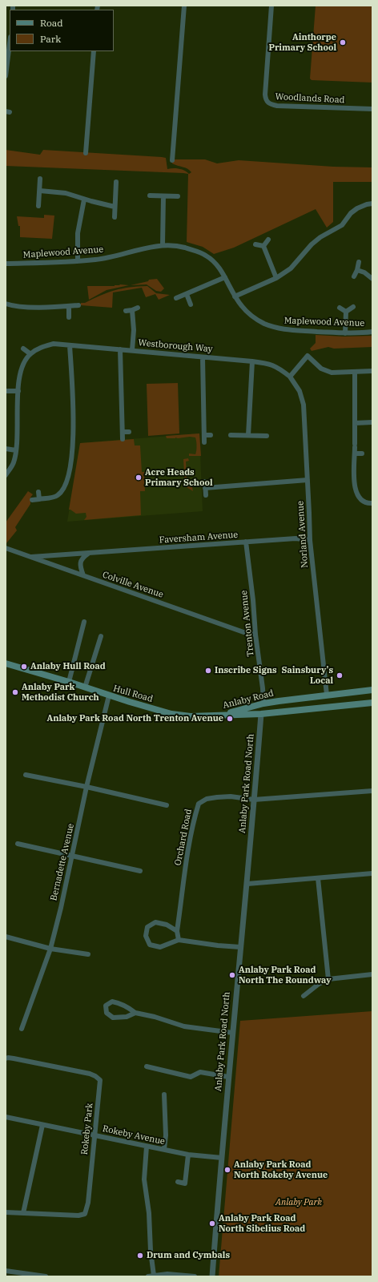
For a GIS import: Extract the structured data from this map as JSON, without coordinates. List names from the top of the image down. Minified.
{"streets":{"main road":["Hull Road","Anlaby Road"],"street":["Woodlands Road","Maplewood Avenue","Westborough Way","Norland Avenue","Faversham Avenue","Colville Avenue","Trenton Avenue","Anlaby Park Road North","Orchard Road","Bernadette Avenue","Rokeby Park","Rokeby Avenue"]},"crossings":[["Westborough Way","Norland Avenue"],["Norland Avenue","Faversham Avenue"],["Norland Avenue","Anlaby Road"],["Faversham Avenue","Colville Avenue"],["Faversham Avenue","Trenton Avenue"],["Colville Avenue","Trenton Avenue"],["Trenton Avenue","Anlaby Road"],["Hull Road","Anlaby Road"],["Hull Road","Bernadette Avenue"],["Anlaby Road","Anlaby Park Road North"],["Anlaby Park Road North","Orchard Road"],["Anlaby Park Road North","Rokeby Avenue"],["Rokeby Park","Rokeby Avenue"]],"parks":["Anlaby Park"],"places":["Ainthorpe Primary School","Acre Heads Primary School","Anlaby Hull Road","Inscribe Signs","Sainsbury's Local","Anlaby Park Methodist Church","Anlaby Park Road North Trenton Avenue","Anlaby Park Road North The Roundway","Anlaby Park Road North Rokeby Avenue","Anlaby Park Road North Sibelius Road","Drum and Cymbals"],"legend":["Road","Park"]}
